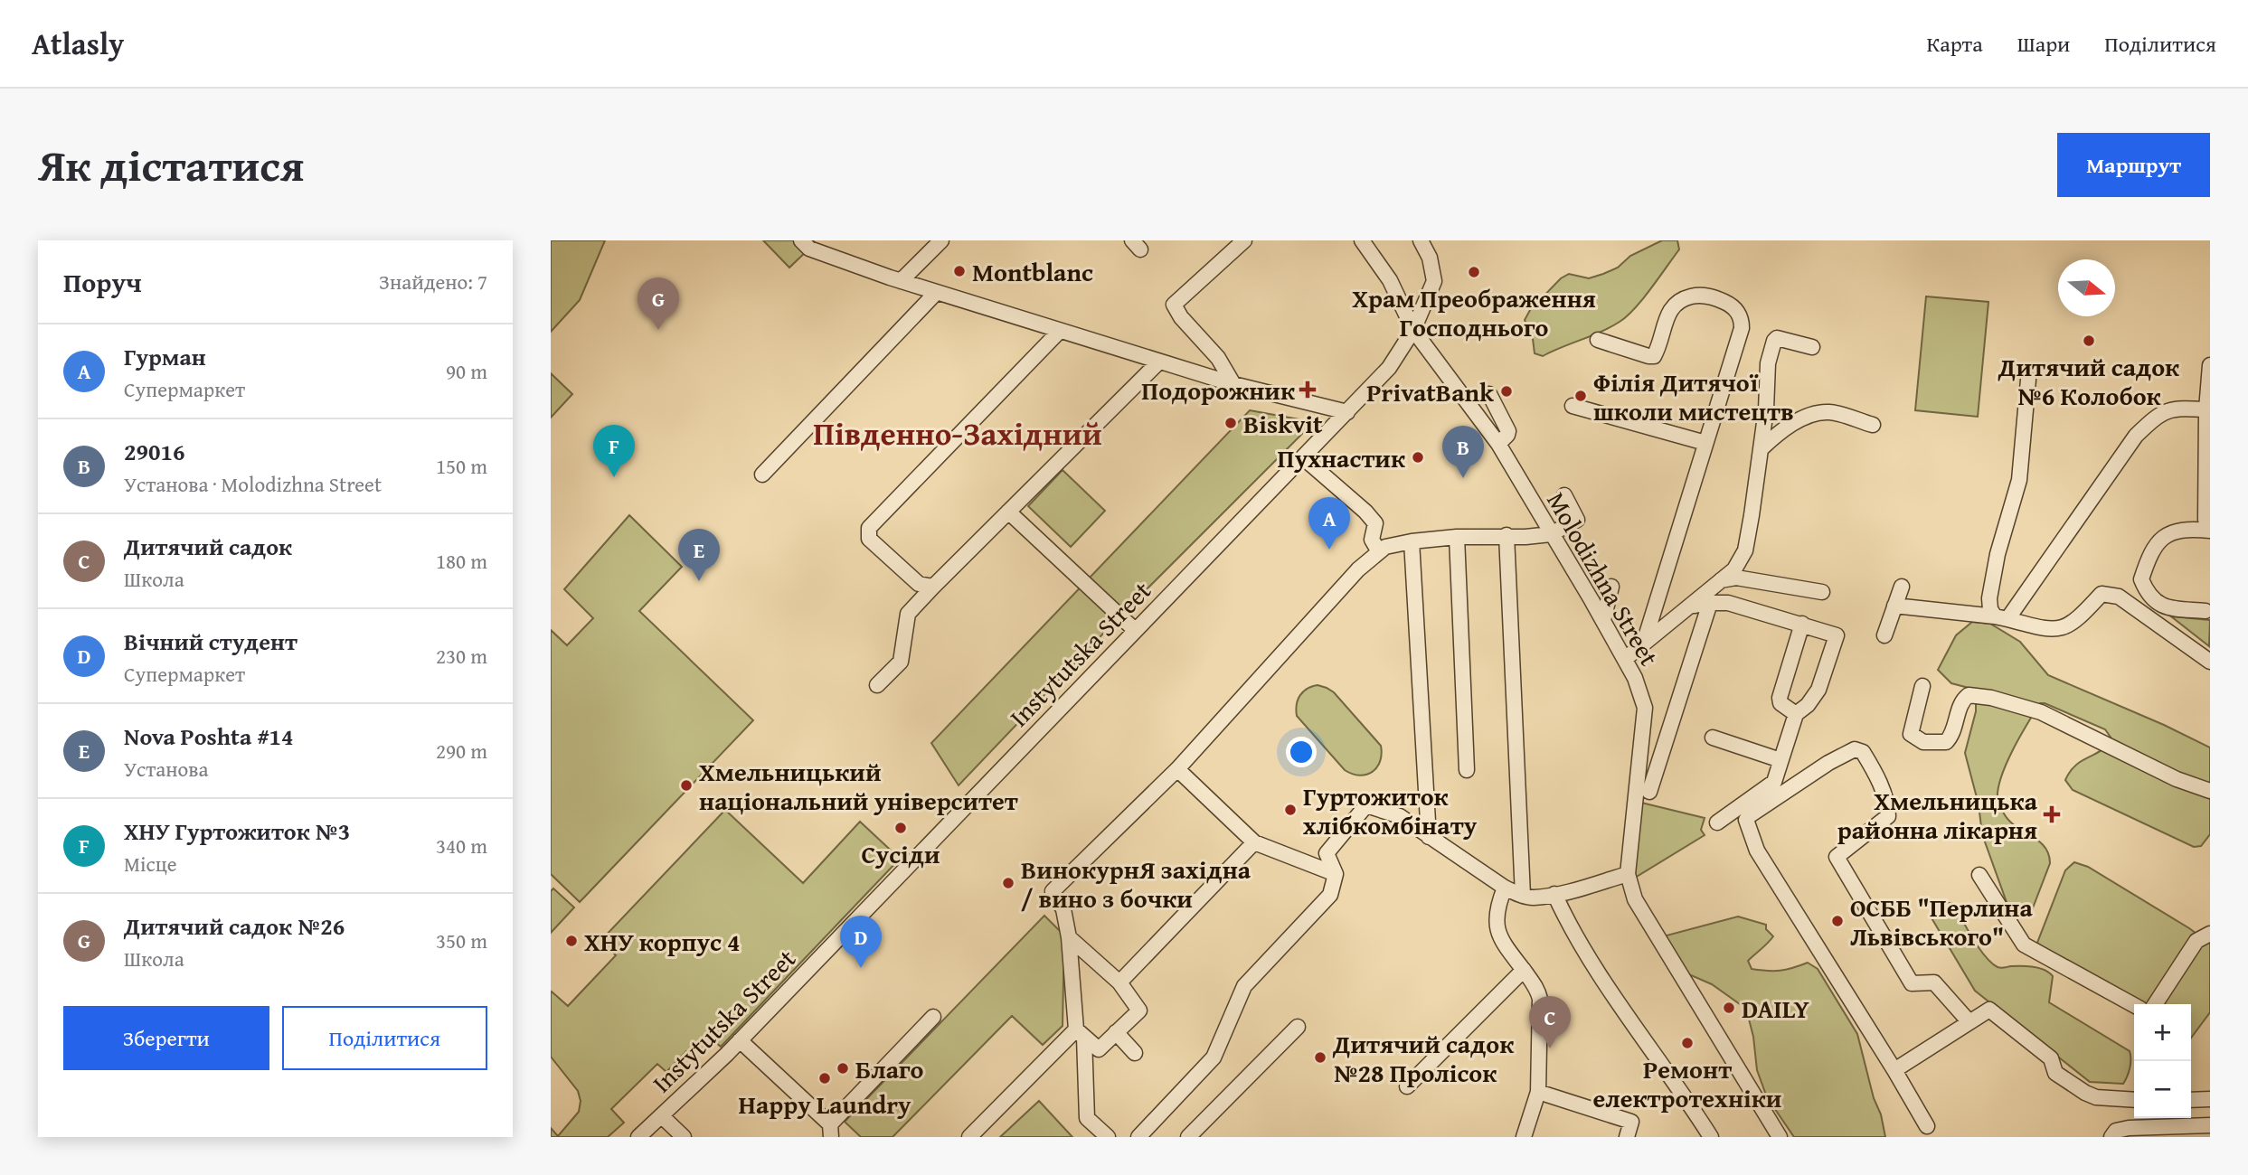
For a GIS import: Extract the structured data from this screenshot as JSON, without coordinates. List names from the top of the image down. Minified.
{"streets":{"street":["Molodizhna Street","Instytutska Street"]},"crossings":[["Molodizhna Street","Instytutska Street"]],"districts":["Південно-Західний"],"places":{"other":["Montblanc","Храм Преображення Господнього","Дитячий садок №6 Колобок","PrivatBank","Філія Дитячої школи мистецтв","Biskvit","Пухнастик","Хмельницький національний університет","Гуртожиток хлібкомбінату","Сусіди","ВинокурнЯ західна / вино з бочки","ОСББ \"Перлина Львівського\"","ХНУ корпус 4","DAILY","Ремонт електротехніки","Дитячий садок №28 Пролісок","Благо","Happy Laundry"],"health":["Подорожник","Хмельницька районна лікарня"]},"north":"right","page":{"header":"Atlasly","nav":["Карта","Шари","Поділитися"],"title":"Як дістатися","buttons":["Маршрут",["Зберегти","Поділитися"]],"heading":["Поруч","Знайдено: 7"],"pins":["G","F","B","A","E","D","C"],"list":[{"mark":"A","name":"Гурман","note":"Супермаркет","value":"90 m"},{"mark":"B","name":"29016","note":"Установа · Molodizhna Street","value":"150 m"},{"mark":"C","name":"Дитячий садок","note":"Школа","value":"180 m"},{"mark":"D","name":"Вічний студент","note":"Супермаркет","value":"230 m"},{"mark":"E","name":"Nova Poshta #14","note":"Установа","value":"290 m"},{"mark":"F","name":"ХНУ Гуртожиток №3","note":"Місце","value":"340 m"},{"mark":"G","name":"Дитячий садок №26","note":"Школа","value":"350 m"}],"map_buttons":["+","−"]}}
